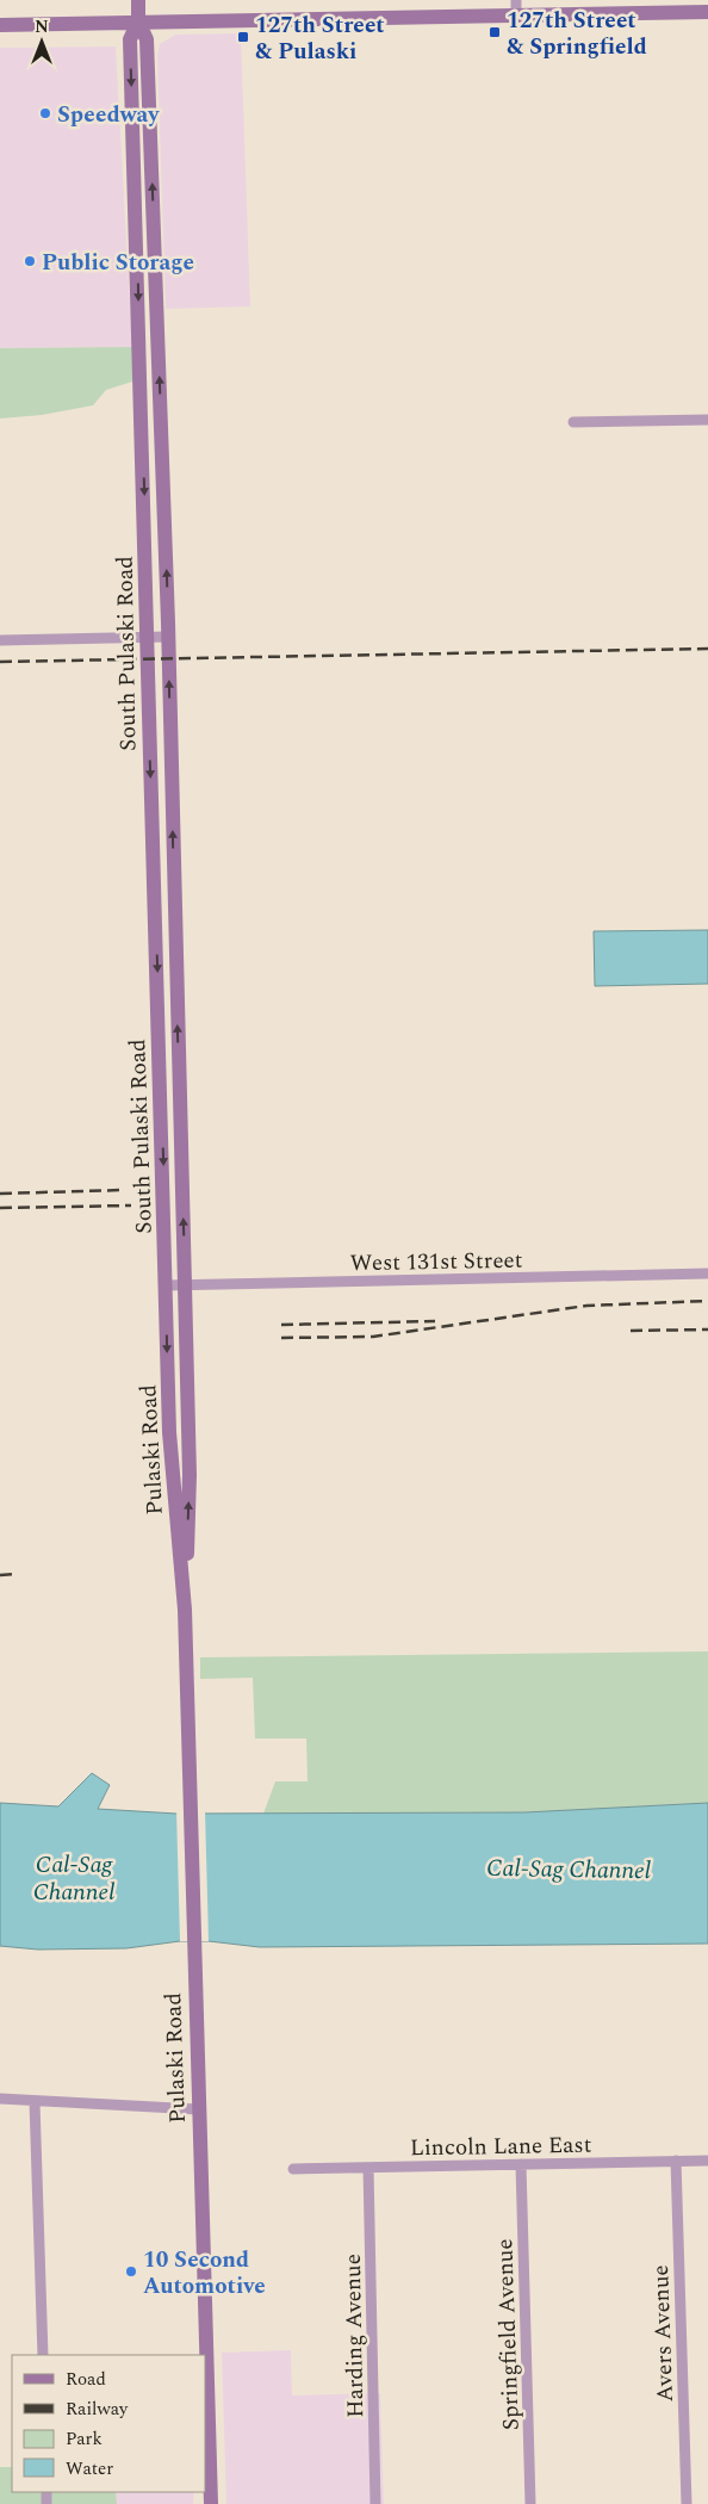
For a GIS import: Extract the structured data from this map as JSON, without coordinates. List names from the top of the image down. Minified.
{"streets":{"main road":["South Pulaski Road","Pulaski Road"],"street":["West 131st Street","Lincoln Lane East","Avers Avenue","Springfield Avenue","Harding Avenue"]},"crossings":[["South Pulaski Road","West 131st Street"],["South Pulaski Road","Pulaski Road"],["West 131st Street","Pulaski Road"],["Lincoln Lane East","Avers Avenue"],["Lincoln Lane East","Springfield Avenue"],["Lincoln Lane East","Harding Avenue"]],"water":["Cal-Sag Channel"],"places":{"transit":["127th Street & Springfield","127th Street & Pulaski"],"other":["Speedway","Public Storage","10 Second Automotive"]},"legend":["Road","Railway","Park","Water"],"north":"top"}
